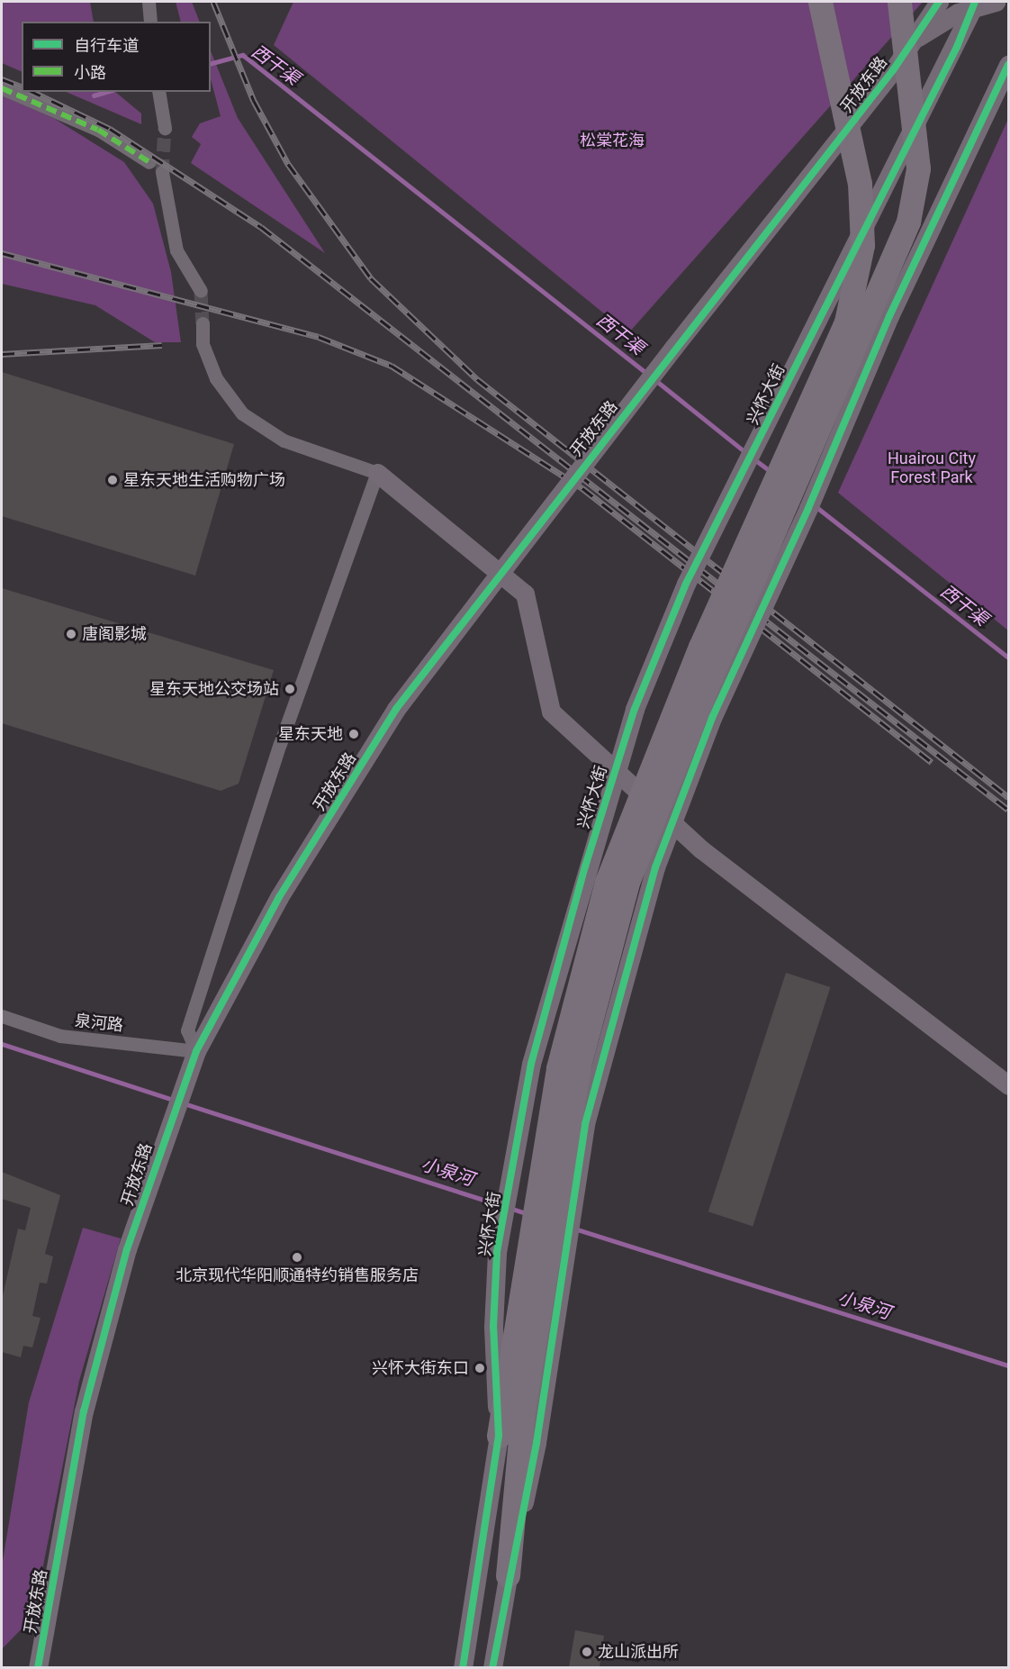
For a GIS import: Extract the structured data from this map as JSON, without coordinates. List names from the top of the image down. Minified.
{"streets":{"main road":["开放东路","兴怀大街"],"street":["泉河路"]},"crossings":[["开放东路","泉河路"]],"water":["西干渠","小泉河"],"parks":["松棠花海","Huairou City Forest Park"],"places":["星东天地生活购物广场","唐阁影城","星东天地公交场站","星东天地","北京现代华阳顺通特约销售服务店","兴怀大街东口","龙山派出所"],"legend":["自行车道","小路"]}
